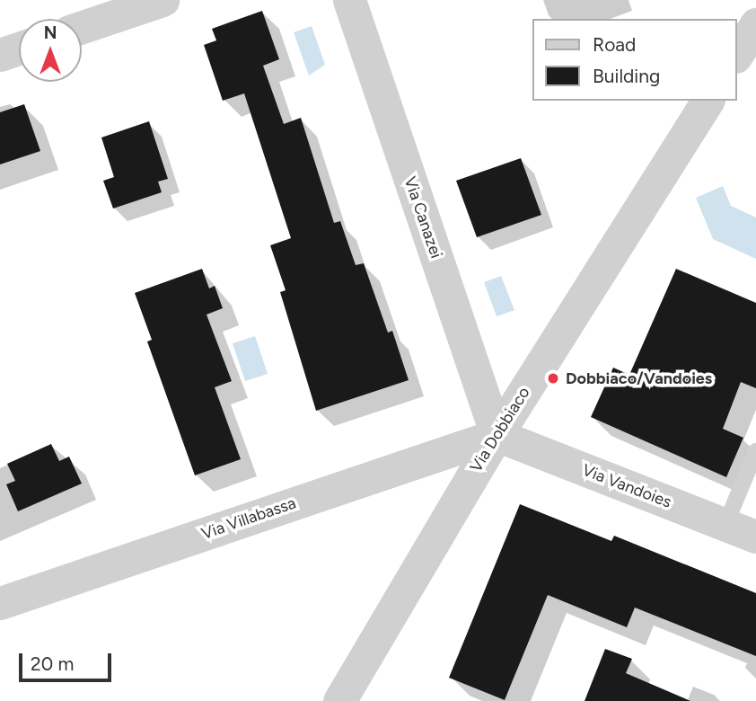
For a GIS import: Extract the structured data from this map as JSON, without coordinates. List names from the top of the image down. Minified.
{"streets":{"street":["Via Canazei","Via Dobbiaco","Via Vandoies","Via Villabassa"]},"crossings":[["Via Canazei","Via Dobbiaco"],["Via Canazei","Via Vandoies"],["Via Canazei","Via Villabassa"],["Via Dobbiaco","Via Vandoies"],["Via Dobbiaco","Via Villabassa"],["Via Vandoies","Via Villabassa"]],"places":["Dobbiaco/Vandoies"],"legend":["Road","Building"],"scale_bar":"20 m","north":"top"}
